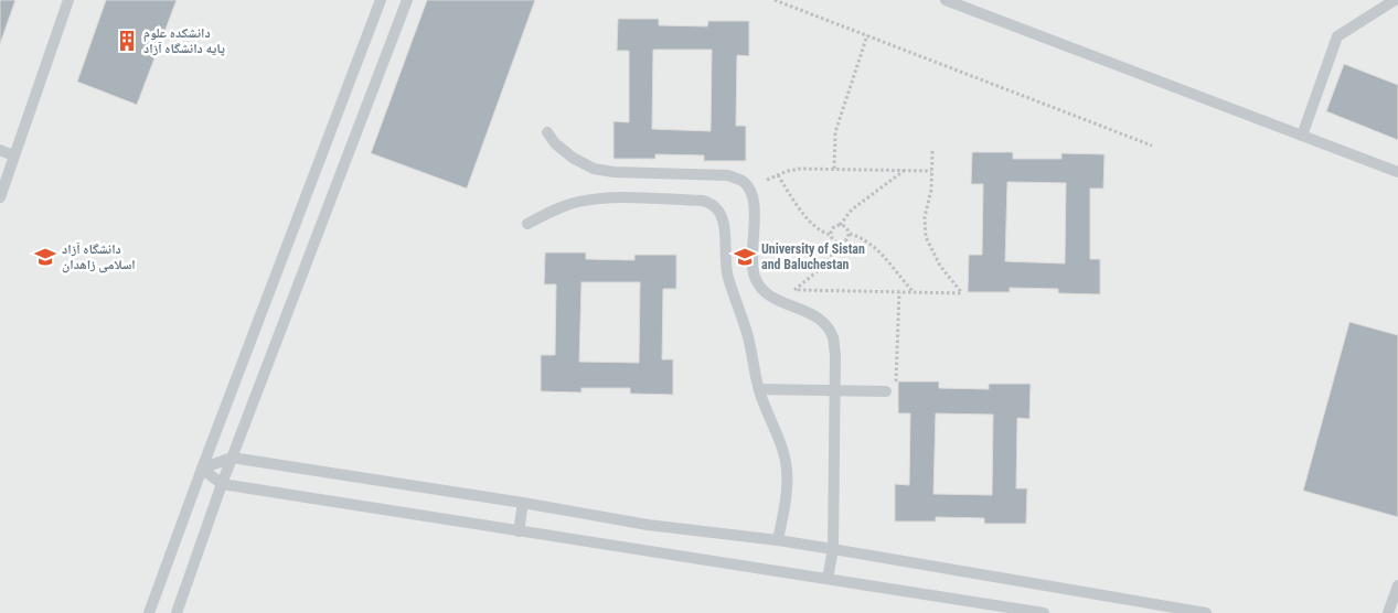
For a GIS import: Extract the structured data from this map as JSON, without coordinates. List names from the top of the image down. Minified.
{"places":{"building":["دانشکده علوم پایه دانشگاه آزاد"],"school or university":["دانشگاه آزاد اسلامی زاهدان","University of Sistan and Baluchestan"]}}
